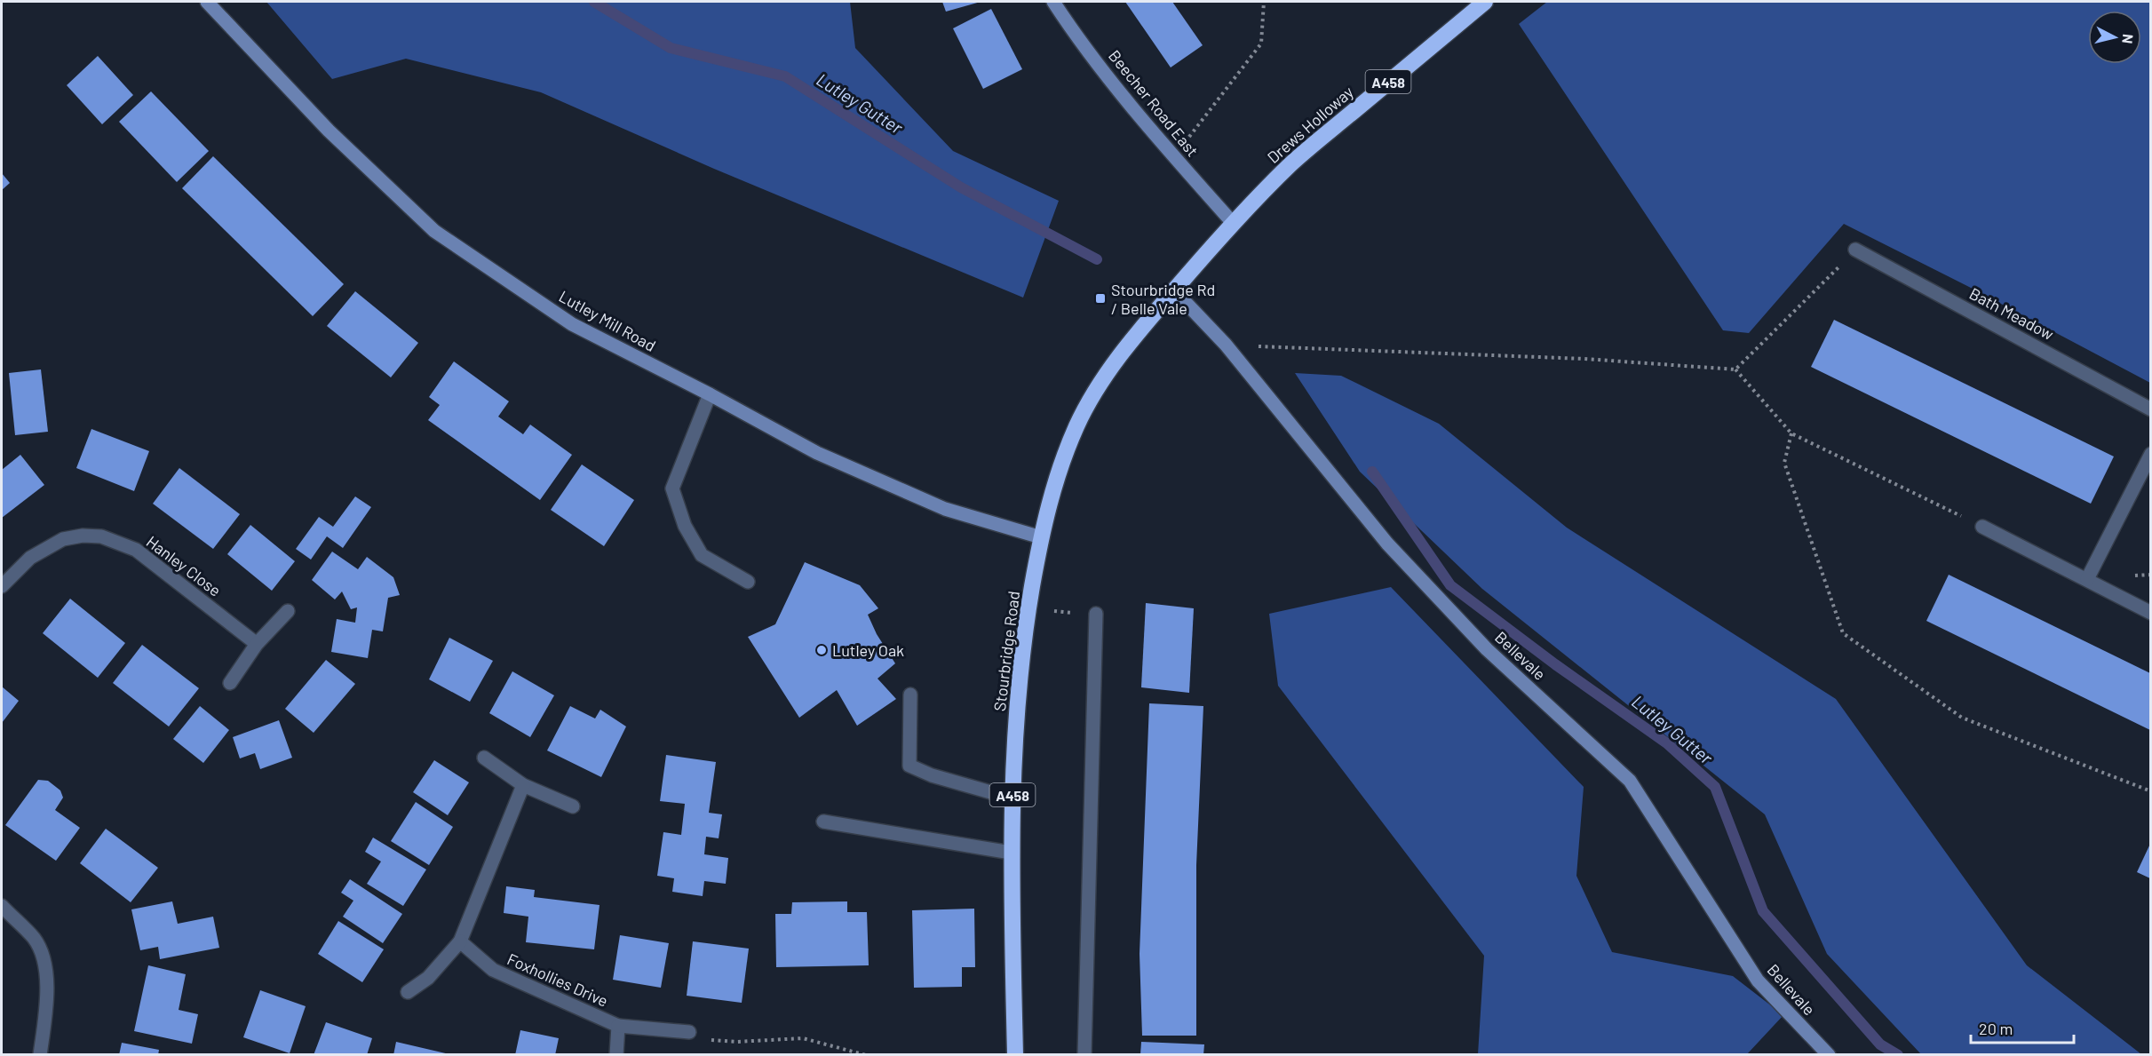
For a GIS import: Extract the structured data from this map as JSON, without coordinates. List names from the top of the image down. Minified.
{"streets":{"highway":["A458","Drews Holloway","Stourbridge Road"],"street":["Beecher Road East","Bath Meadow","Lutley Mill Road","Hanley Close","Bellevale","Foxhollies Drive"]},"crossings":[["Beecher Road East","Drews Holloway"],["Drews Holloway","Stourbridge Road"],["Drews Holloway","Bellevale"],["Lutley Mill Road","Stourbridge Road"],["Stourbridge Road","Bellevale"]],"water":["Lutley Gutter"],"places":{"transit":["Stourbridge Rd / Belle Vale"],"other":["Lutley Oak"]},"scale_bar":"20 m","north":"right"}
